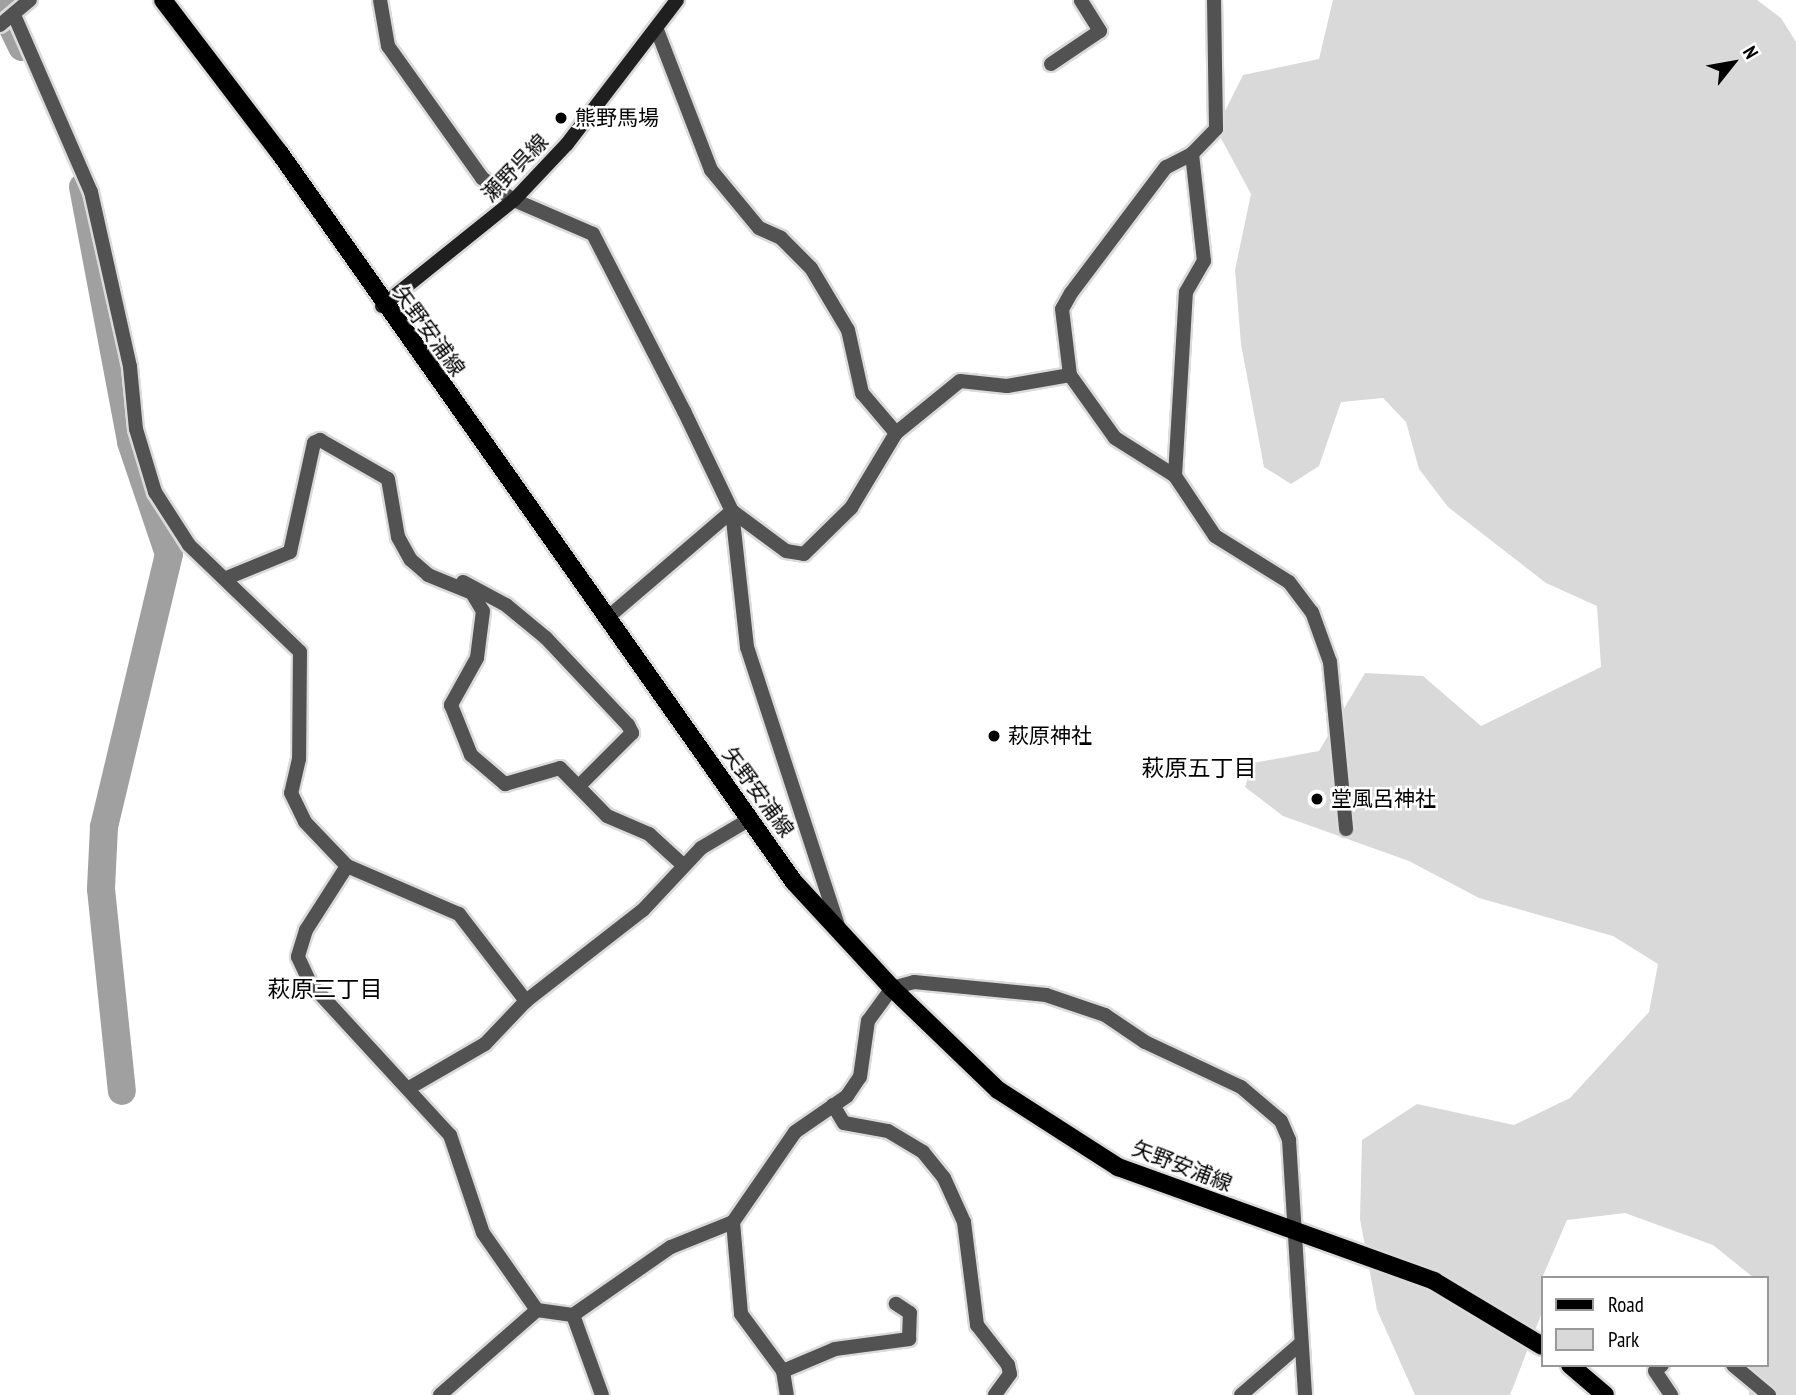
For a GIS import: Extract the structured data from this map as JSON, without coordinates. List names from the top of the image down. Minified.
{"streets":{"main road":["瀬野呉線","矢野安浦線"]},"crossings":[["瀬野呉線","矢野安浦線"]],"districts":["萩原五丁目","萩原三丁目"],"places":["熊野馬場","萩原神社","堂風呂神社"],"legend":["Road","Park"],"north":"top right"}
